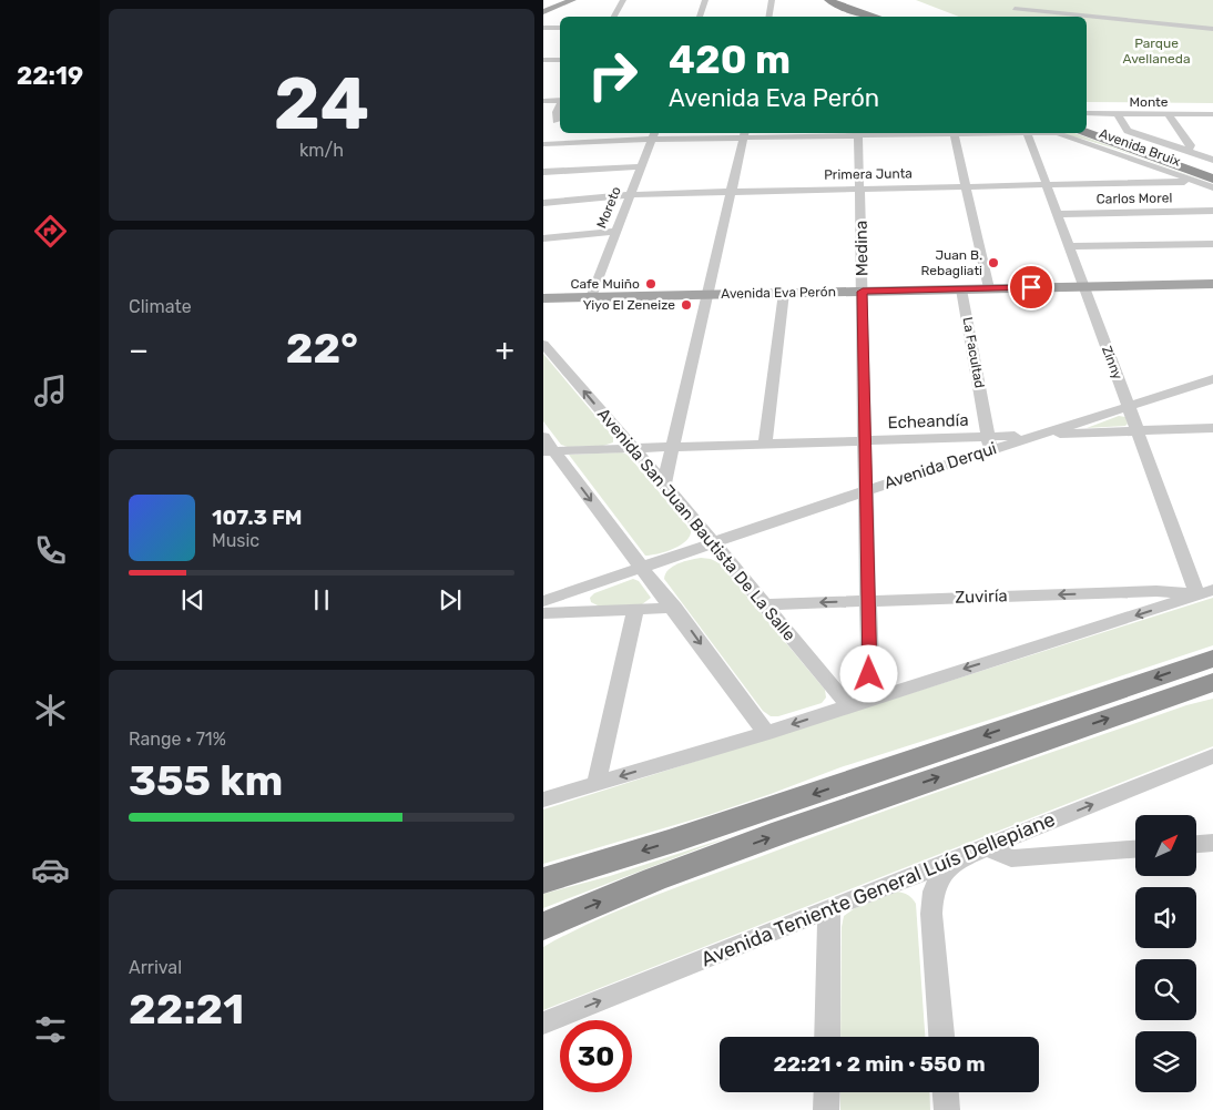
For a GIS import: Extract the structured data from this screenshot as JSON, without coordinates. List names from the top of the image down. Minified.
{"streets":{"main road":["Avenida Eva Perón"],"street":["Monte","Avenida Bruix","Primera Junta","Carlos Morel","Moreto","Medina","La Facultad","Zinny","Echeandía","Avenida Derqui","Avenida San Juan Bautista De La Salle","Zuviría","Avenida Teniente General Luís Dellepiane"]},"crossings":[["Avenida Bruix","Primera Junta"],["Primera Junta","Moreto"],["Primera Junta","Medina"],["Primera Junta","Zinny"],["Carlos Morel","Zinny"],["Moreto","Avenida Eva Perón"],["Medina","Avenida Eva Perón"],["Medina","Echeandía"],["Medina","Avenida Derqui"],["Medina","Zuviría"],["Avenida Eva Perón","La Facultad"],["Avenida Eva Perón","Zinny"],["La Facultad","Echeandía"],["La Facultad","Avenida Derqui"],["Zinny","Avenida Derqui"],["Zinny","Zuviría"],["Echeandía","Avenida Derqui"],["Echeandía","Avenida San Juan Bautista De La Salle"],["Avenida Derqui","Avenida San Juan Bautista De La Salle"],["Avenida San Juan Bautista De La Salle","Zuviría"]],"parks":["Parque Avellaneda"],"places":["Juan B. Rebagliati","Cafe Muiño","Yiyo El Zeneize"],"north":"top right","page":{"tabs":"22:19","tile":[["24","km/h"],"Climate",["Range · 71%","355 km"],["Arrival","22:21"]],"turn":["420 m","Avenida Eva Perón"],"heat":["−","22°","+"],"song":["107.3 FM","Music"],"limit":"30","trip":"22:21 · 2 min · 550 m"}}
